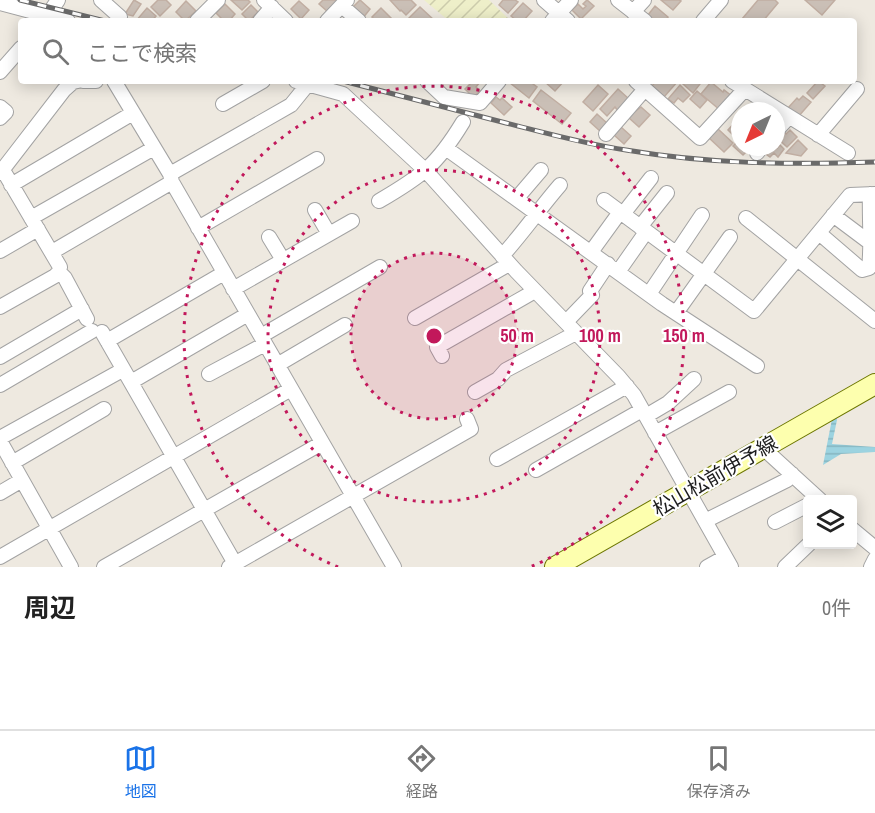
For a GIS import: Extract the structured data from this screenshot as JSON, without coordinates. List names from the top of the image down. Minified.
{"streets":{"main road":["松山松前伊予線"]},"north":"bottom left","page":{"search":"ここで検索","heading":["周辺","0件"],"nav":["地図","経路","保存済み"]},"rings":["50 m","100 m","150 m"]}
